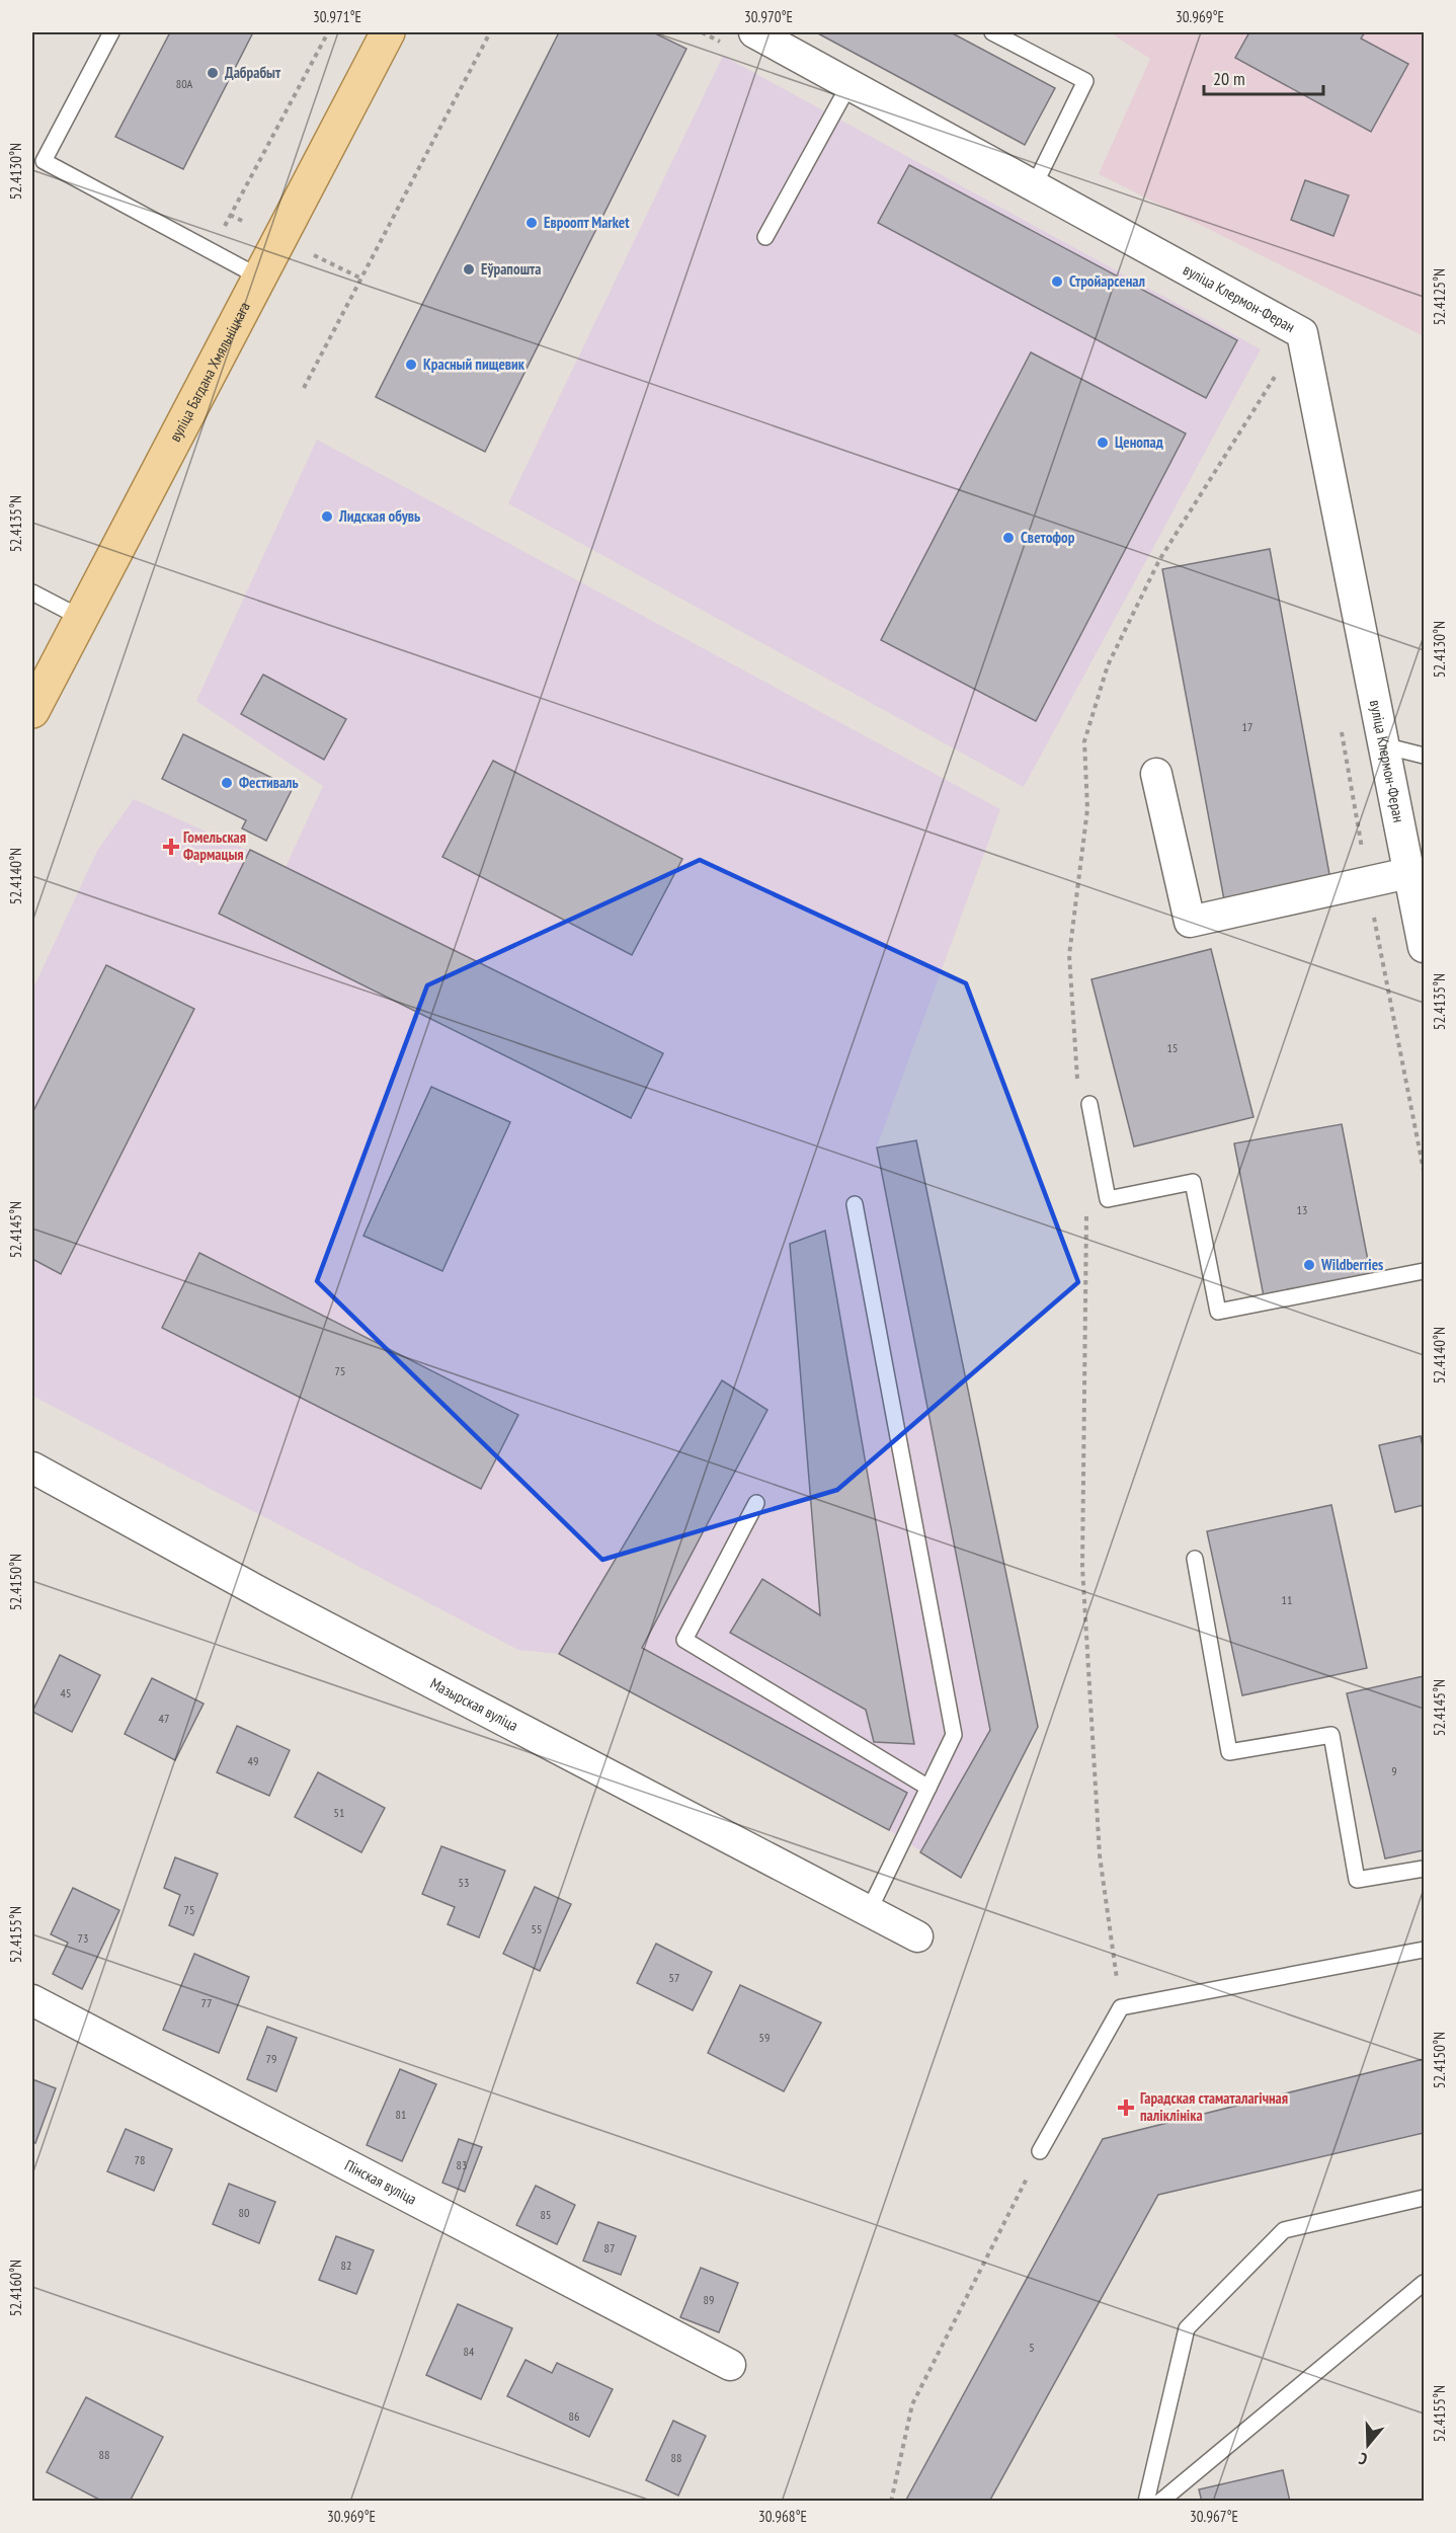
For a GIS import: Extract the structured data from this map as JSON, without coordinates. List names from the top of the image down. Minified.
{"streets":{"main road":["вуліца Багдана Хмяльніцкага"],"street":["вуліца Клермон-Феран","Мазырская вуліца","Пінская вуліца"]},"places":{"other":["Дабрабыт","Евроопт Market","Еўрапошта","Стройарсенал","Красный пищевик","Ценопад","Лидская обувь","Светофор","Фестиваль","Wildberries"],"health":["Гомельская Фармацыя","Гарадская стаматалагічная паліклініка"]},"house_numbers":["80А","17","15","13","75","11","45","47","49","9","51","53","75","55","73","57","77","59","79","81","78","83","80","85","87","82","89","5","84","86","88","88"],"scale_bar":"20 m","north":"bottom","coordinates":["30.971°E","30.970°E","30.969°E","52.4130°N","52.4125°N","52.4135°N","52.4140°N","52.4145°N","52.4150°N","52.4155°N","52.4160°N","30.968°E","30.967°E"]}
